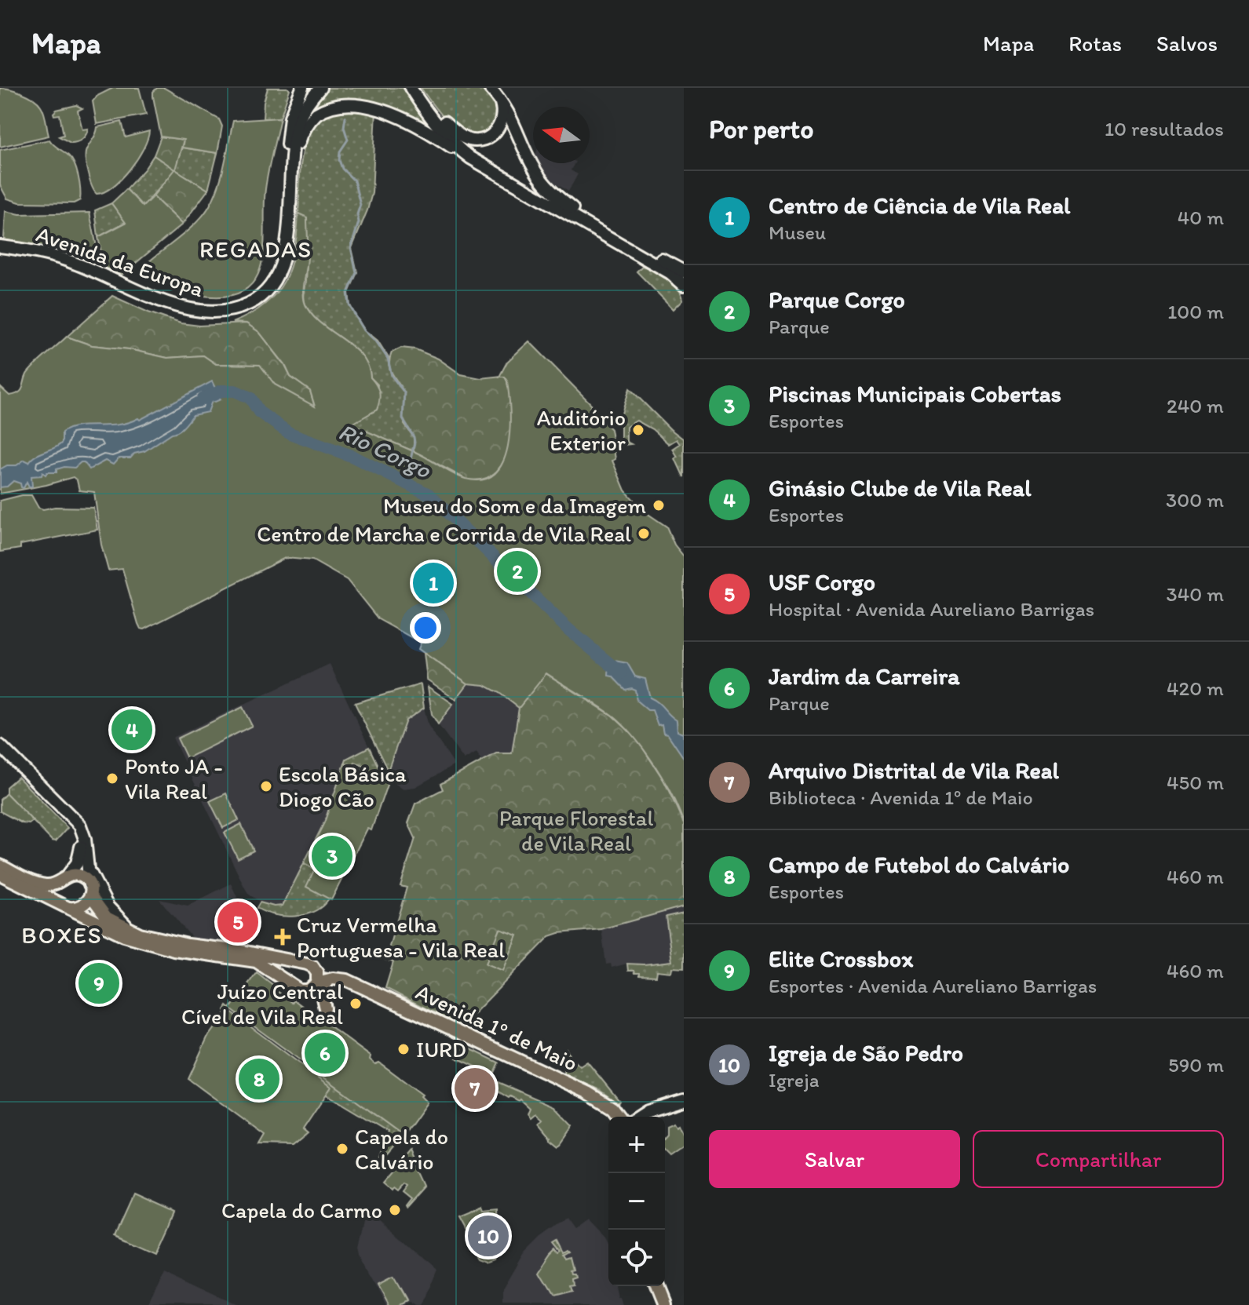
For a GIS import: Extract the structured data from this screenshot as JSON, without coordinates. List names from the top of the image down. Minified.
{"streets":{"main road":["Avenida da Europa","Avenida 1º de Maio"]},"districts":["REGADAS","BOXES"],"water":["Rio Corgo"],"parks":["Parque Florestal de Vila Real"],"places":{"other":["Auditório Exterior","Museu do Som e da Imagem","Centro de Marcha e Corrida de Vila Real","Ponto JA - Vila Real","Escola Básica Diogo Cão","Juízo Central Cível de Vila Real","IURD","Capela do Calvário","Capela do Carmo"],"health":["Cruz Vermelha Portuguesa - Vila Real"]},"north":"left","page":{"header":"Mapa","nav":["Mapa","Rotas","Salvos"],"heading":["Por perto","10 resultados"],"list":[{"mark":"1","name":"Centro de Ciência de Vila Real","note":"Museu","value":"40 m"},{"mark":"2","name":"Parque Corgo","note":"Parque","value":"100 m"},{"mark":"3","name":"Piscinas Municipais Cobertas","note":"Esportes","value":"240 m"},{"mark":"4","name":"Ginásio Clube de Vila Real","note":"Esportes","value":"300 m"},{"mark":"5","name":"USF Corgo","note":"Hospital · Avenida Aureliano Barrigas","value":"340 m"},{"mark":"6","name":"Jardim da Carreira","note":"Parque","value":"420 m"},{"mark":"7","name":"Arquivo Distrital de Vila Real","note":"Biblioteca · Avenida 1º de Maio","value":"450 m"},{"mark":"8","name":"Campo de Futebol do Calvário","note":"Esportes","value":"460 m"},{"mark":"9","name":"Elite Crossbox","note":"Esportes · Avenida Aureliano Barrigas","value":"460 m"},{"mark":"10","name":"Igreja de São Pedro","note":"Igreja","value":"590 m"}],"pins":["2","1","4","3","5","9","6","8","7","10"],"buttons":["Salvar","Compartilhar"],"map_buttons":["+","−"]}}
